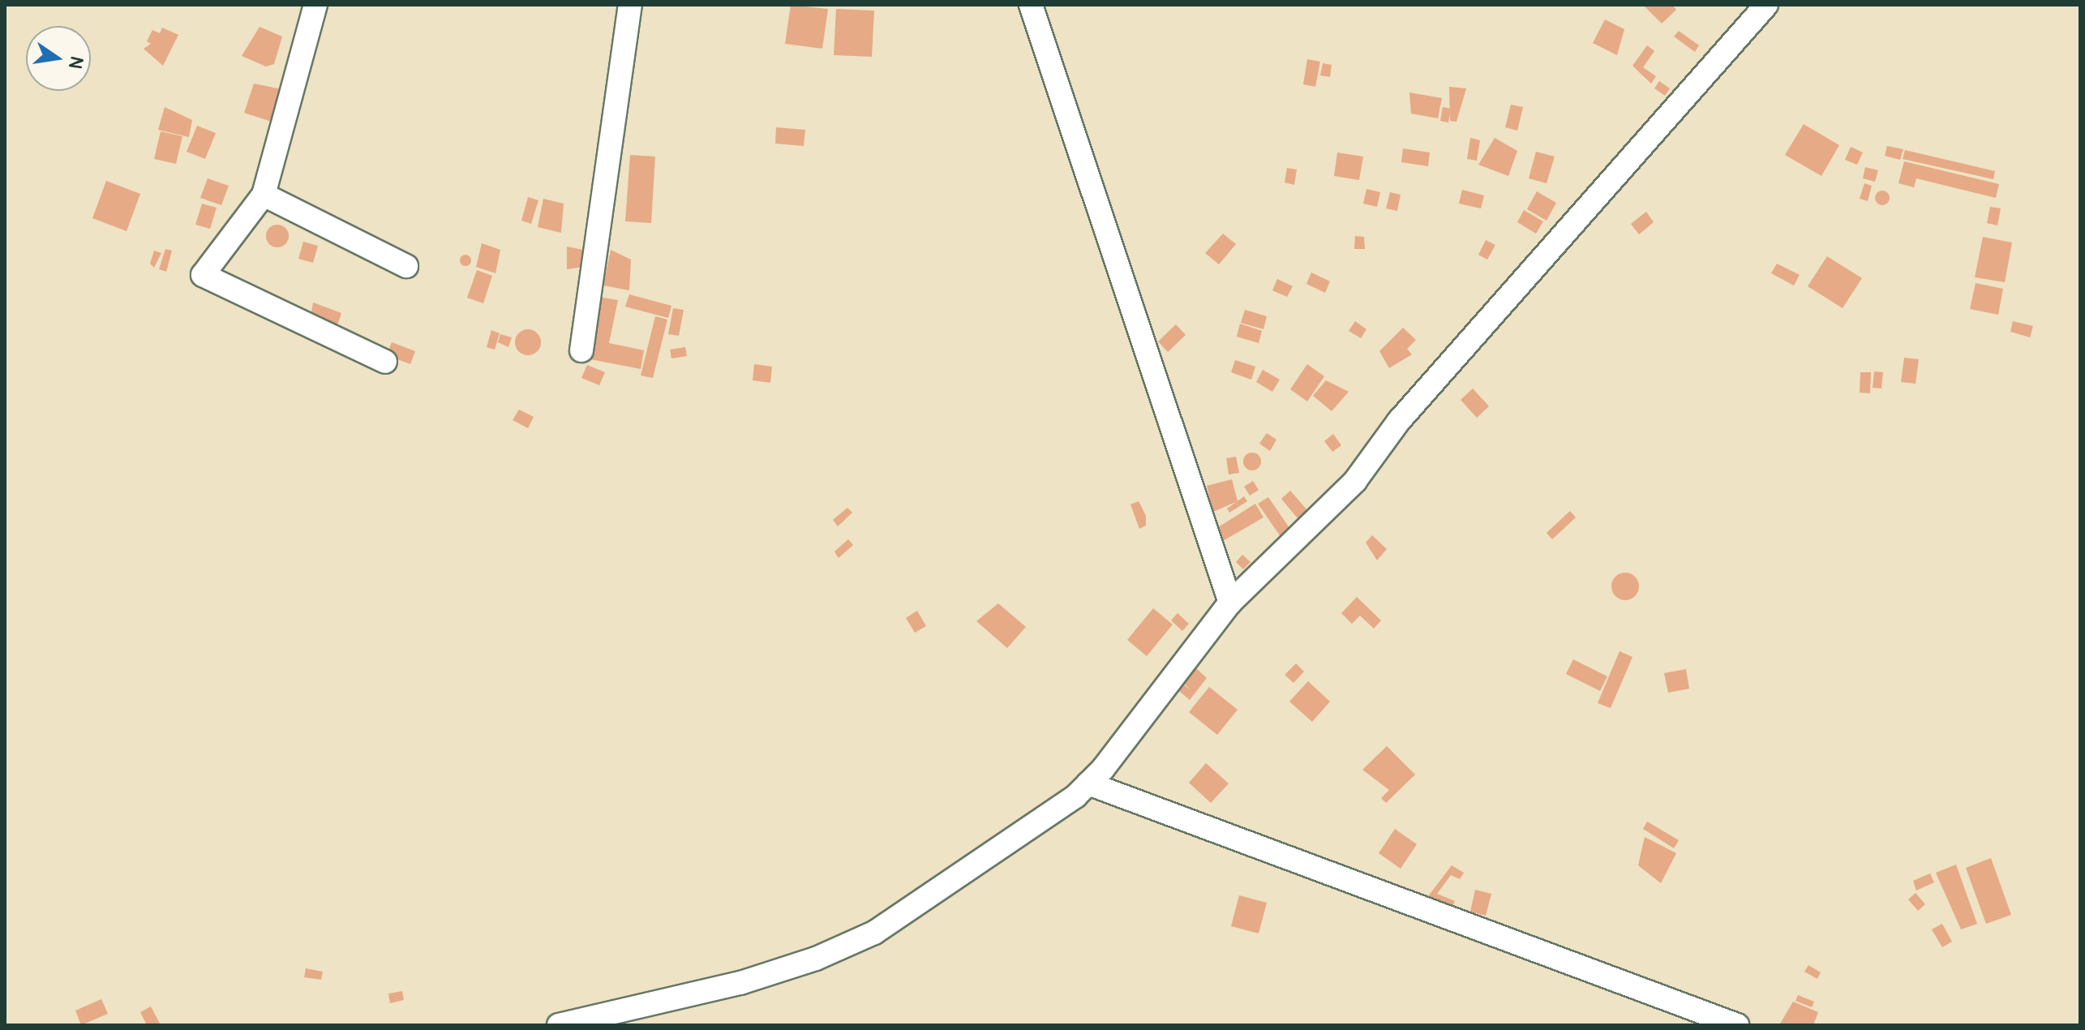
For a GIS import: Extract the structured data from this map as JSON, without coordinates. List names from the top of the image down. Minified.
{"north":"right"}
